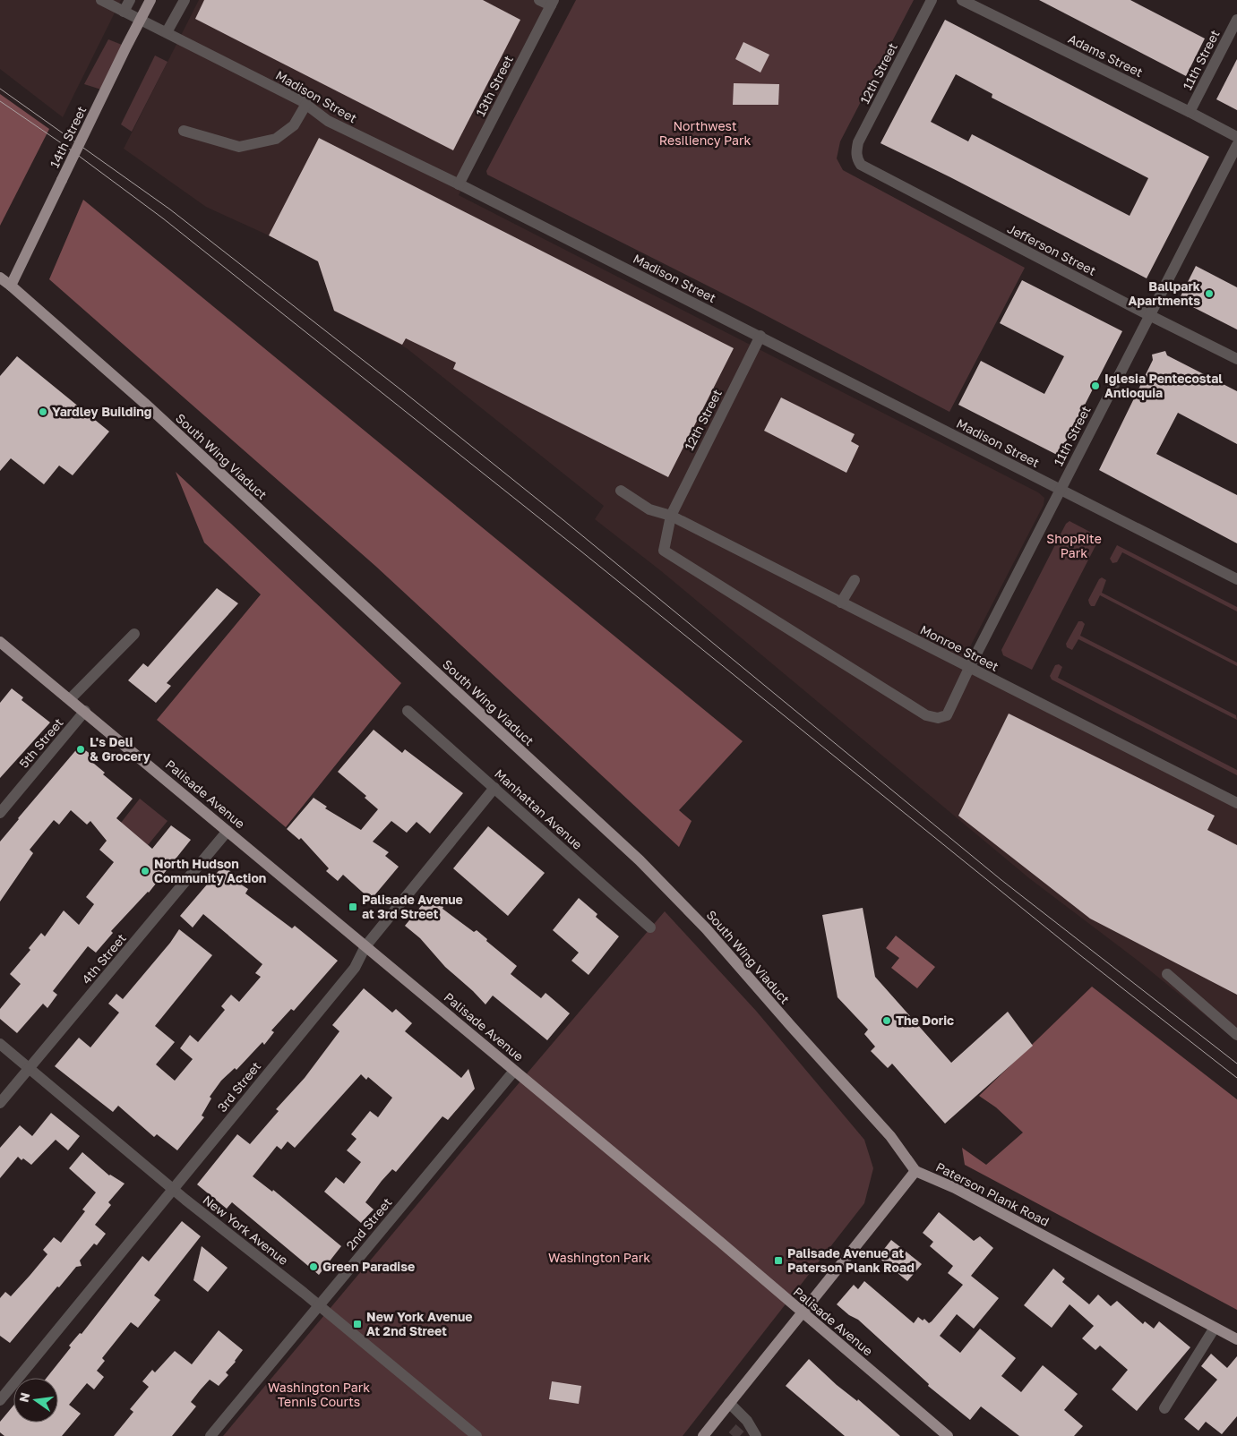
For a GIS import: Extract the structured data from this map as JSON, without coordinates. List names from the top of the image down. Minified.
{"streets":{"main road":["14th Street","South Wing Viaduct","Palisade Avenue","Paterson Plank Road"],"street":["Adams Street","11th Street","12th Street","13th Street","Madison Street","Jefferson Street","Monroe Street","5th Street","Manhattan Avenue","4th Street","3rd Street","2nd Street","New York Avenue"]},"crossings":[["Adams Street","11th Street"],["11th Street","12th Street"],["11th Street","Madison Street"],["11th Street","Jefferson Street"],["11th Street","Monroe Street"],["12th Street","Madison Street"],["12th Street","Jefferson Street"],["12th Street","Monroe Street"],["13th Street","Madison Street"],["14th Street","South Wing Viaduct"],["South Wing Viaduct","Paterson Plank Road"],["5th Street","Palisade Avenue"],["Palisade Avenue","4th Street"],["Palisade Avenue","3rd Street"],["Palisade Avenue","Paterson Plank Road"],["Palisade Avenue","2nd Street"],["Manhattan Avenue","3rd Street"],["4th Street","New York Avenue"],["3rd Street","New York Avenue"],["2nd Street","New York Avenue"]],"parks":["Northwest Resiliency Park","ShopRite Park","Washington Park","Washington Park Tennis Courts"],"places":{"other":["Ballpark Apartments","Iglesia Pentecostal Antioquia","Yardley Building","L's Deli & Grocery","North Hudson Community Action","The Doric","Green Paradise"],"transit":["Palisade Avenue at 3rd Street","Palisade Avenue at Paterson Plank Road","New York Avenue At 2nd Street"]},"north":"left"}
